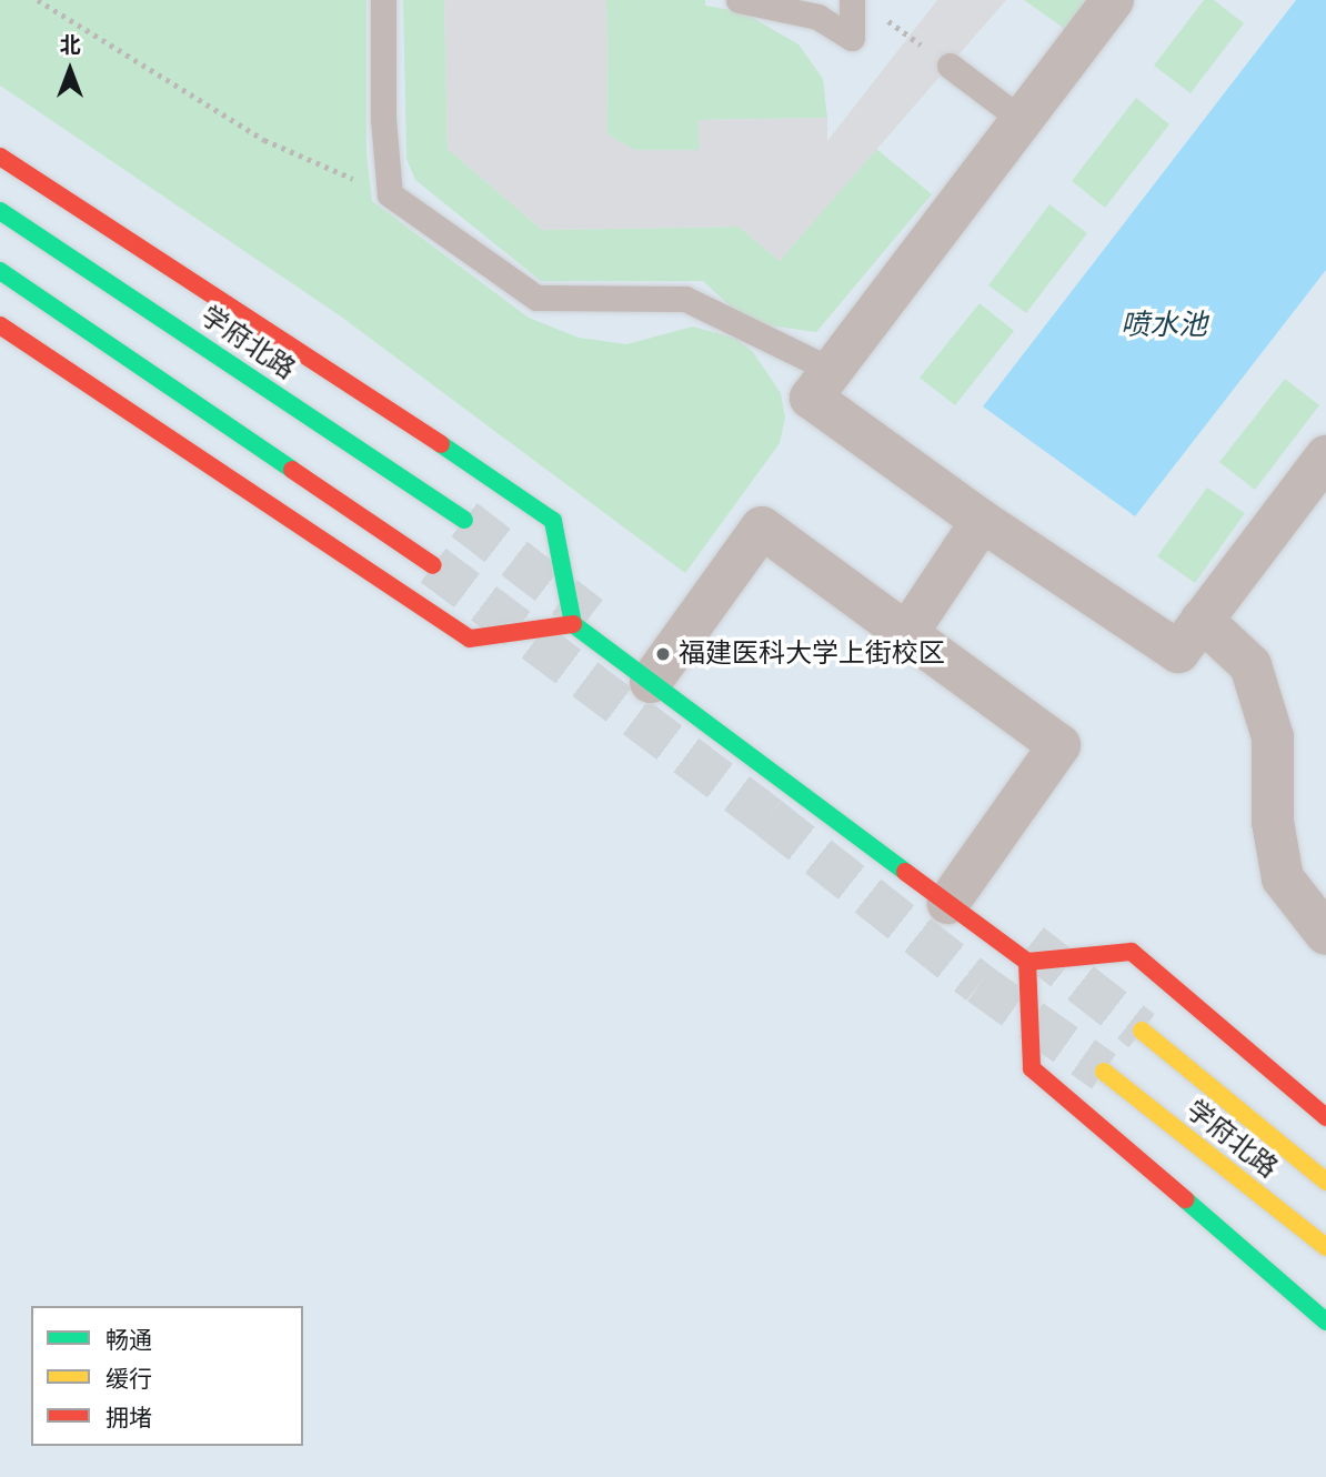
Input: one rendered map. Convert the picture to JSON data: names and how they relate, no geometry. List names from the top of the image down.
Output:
{
  "streets": {
    "main road": ["学府北路"]
  },
  "water": ["喷水池"],
  "places": ["福建医科大学上街校区"],
  "legend": ["畅通", "缓行", "拥堵"],
  "north": "top"
}
